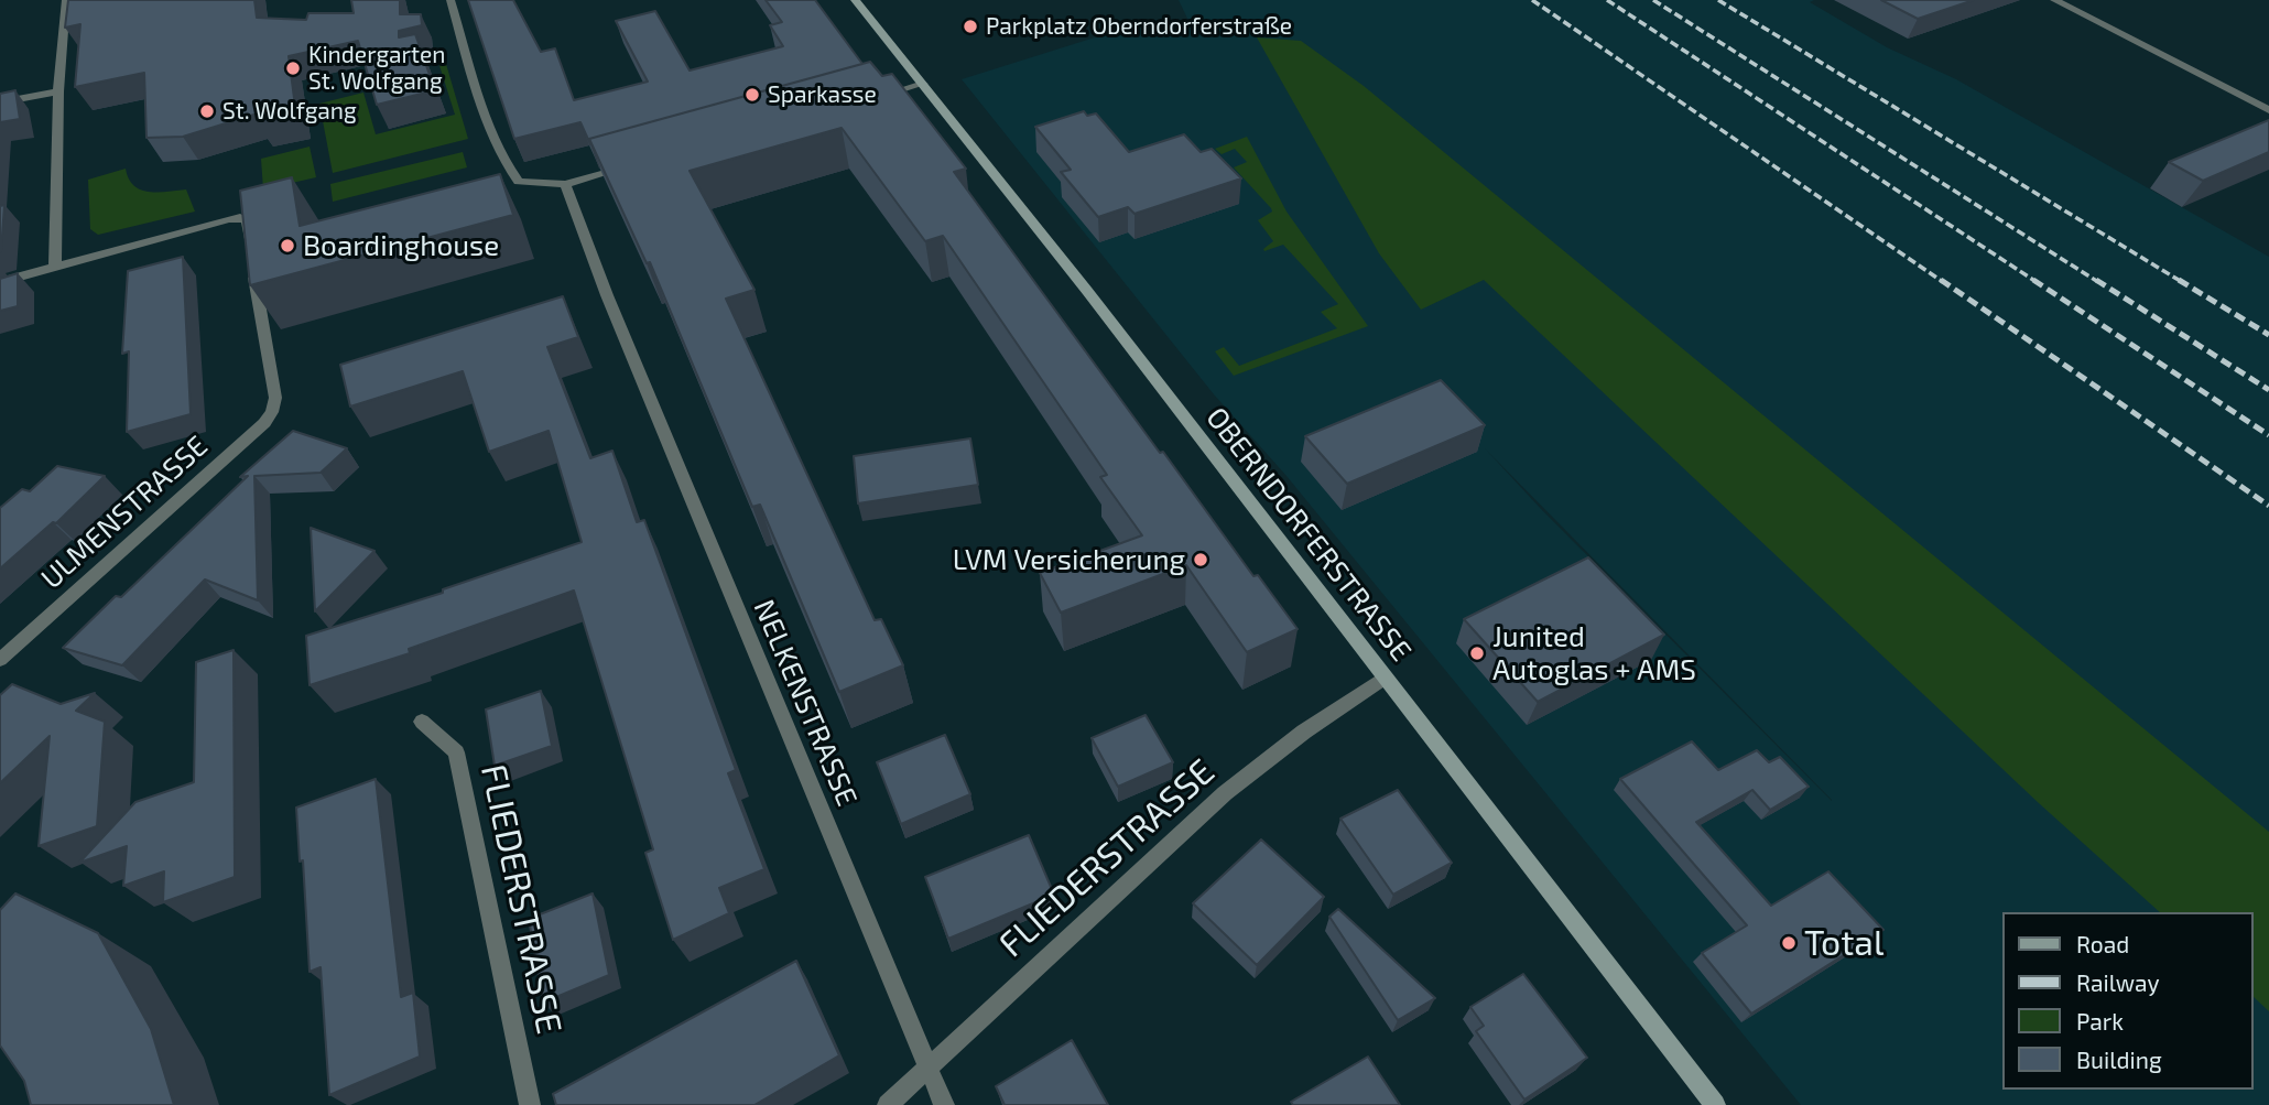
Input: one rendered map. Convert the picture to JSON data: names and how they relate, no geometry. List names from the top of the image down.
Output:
{
  "streets": {
    "main road": ["OBERNDORFERSTRASSE"],
    "street": ["ULMENSTRASSE", "NELKENSTRASSE", "FLIEDERSTRASSE"]
  },
  "crossings": [
    ["OBERNDORFERSTRASSE", "FLIEDERSTRASSE"],
    ["NELKENSTRASSE", "FLIEDERSTRASSE"]
  ],
  "places": [
    "Parkplatz Oberndorferstraße",
    "Kindergarten St. Wolfgang",
    "Sparkasse",
    "St. Wolfgang",
    "Boardinghouse",
    "LVM Versicherung",
    "Junited Autoglas + AMS",
    "Total"
  ],
  "legend": [
    "Road",
    "Railway",
    "Park",
    "Building"
  ]
}
